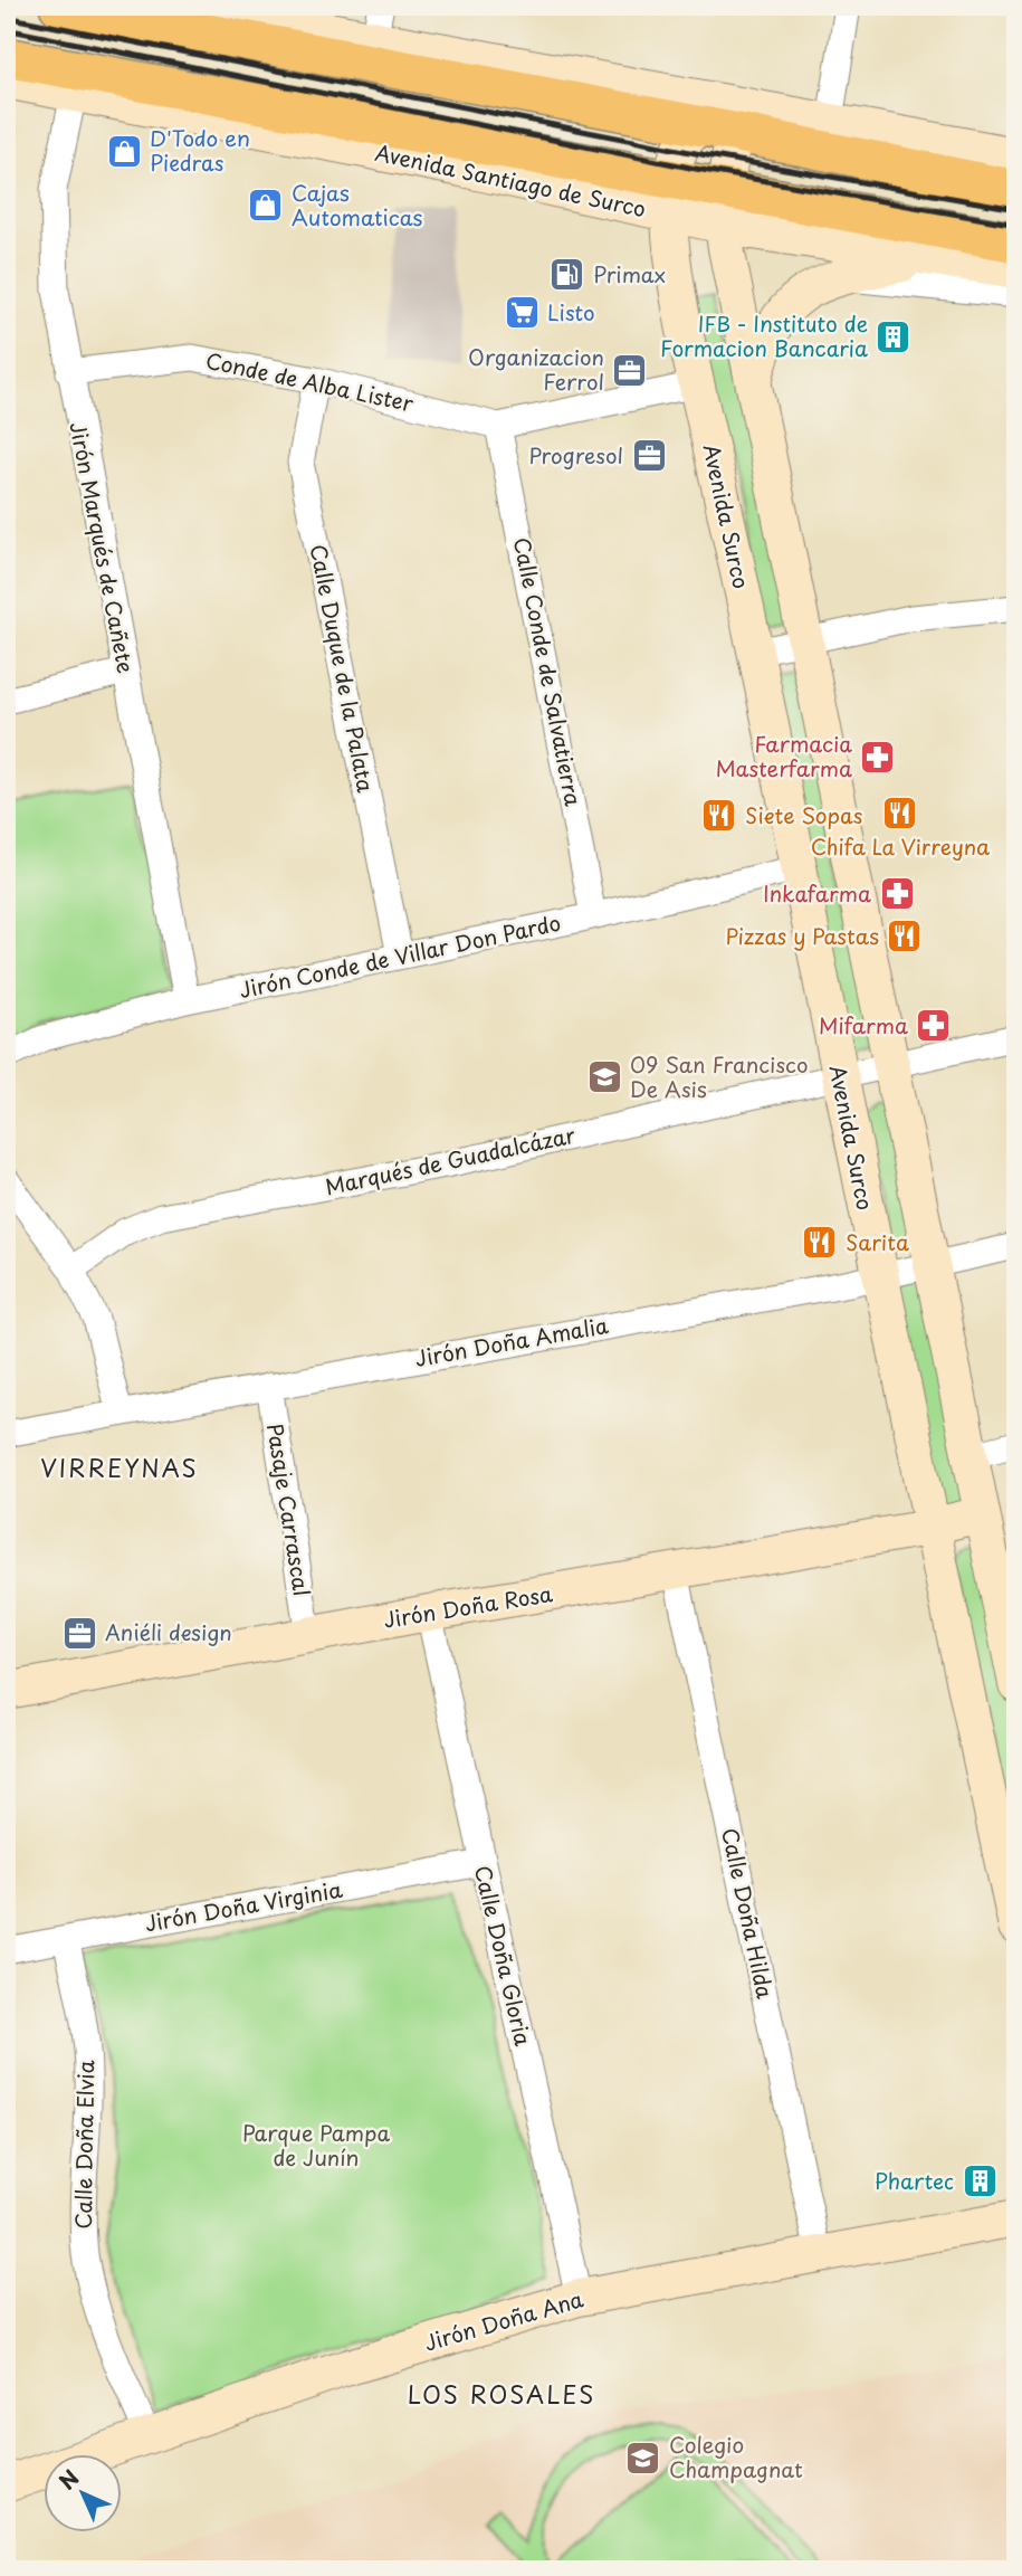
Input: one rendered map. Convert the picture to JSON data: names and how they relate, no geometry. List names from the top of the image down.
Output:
{
  "streets": {
    "main road": [
      "Avenida Santiago de Surco",
      "Avenida Surco",
      "Jirón Doña Rosa",
      "Jirón Doña Ana"
    ],
    "street": [
      "Conde de Alba Lister",
      "Jirón Marqués de Cañete",
      "Calle Duque de la Palata",
      "Calle Conde de Salvatierra",
      "Jirón Conde de Villar Don Pardo",
      "Marqués de Guadalcázar",
      "Jirón Doña Amalia",
      "Pasaje Carrascal",
      "Jirón Doña Virginia",
      "Calle Doña Hilda",
      "Calle Doña Gloria",
      "Calle Doña Elvia"
    ]
  },
  "crossings": [
    ["Avenida Santiago de Surco", "Avenida Surco"],
    ["Avenida Santiago de Surco", "Jirón Marqués de Cañete"],
    ["Conde de Alba Lister", "Jirón Marqués de Cañete"],
    ["Conde de Alba Lister", "Calle Duque de la Palata"],
    ["Conde de Alba Lister", "Calle Conde de Salvatierra"],
    ["Avenida Surco", "Jirón Conde de Villar Don Pardo"],
    ["Avenida Surco", "Marqués de Guadalcázar"],
    ["Avenida Surco", "Jirón Doña Amalia"],
    ["Avenida Surco", "Jirón Doña Rosa"],
    ["Jirón Marqués de Cañete", "Jirón Conde de Villar Don Pardo"],
    ["Calle Duque de la Palata", "Jirón Conde de Villar Don Pardo"],
    ["Calle Conde de Salvatierra", "Jirón Conde de Villar Don Pardo"],
    ["Jirón Doña Amalia", "Pasaje Carrascal"],
    ["Pasaje Carrascal", "Jirón Doña Rosa"],
    ["Jirón Doña Rosa", "Calle Doña Hilda"],
    ["Jirón Doña Rosa", "Calle Doña Gloria"],
    ["Jirón Doña Virginia", "Calle Doña Gloria"],
    ["Jirón Doña Virginia", "Calle Doña Elvia"],
    ["Calle Doña Hilda", "Jirón Doña Ana"],
    ["Calle Doña Gloria", "Jirón Doña Ana"],
    ["Calle Doña Elvia", "Jirón Doña Ana"]
  ],
  "districts": ["VIRREYNAS", "LOS ROSALES"],
  "parks": ["Parque Pampa de Junín"],
  "places": {
    "shop": ["D'Todo en Piedras", "Cajas Automaticas"],
    "fuel station": ["Primax"],
    "supermarket": ["Listo"],
    "building": ["IFB - Instituto de Formacion Bancaria", "Phartec"],
    "office": ["Organizacion Ferrol", "Progresol", "Aniéli design"],
    "pharmacy": ["Farmacia Masterfarma", "Inkafarma", "Mifarma"],
    "restaurant": [
      "Chifa La Virreyna",
      "Siete Sopas",
      "Pizzas y Pastas",
      "Sarita"
    ],
    "school or university": ["09 San Francisco De Asis", "Colegio Champagnat"]
  },
  "north": "top left"
}
